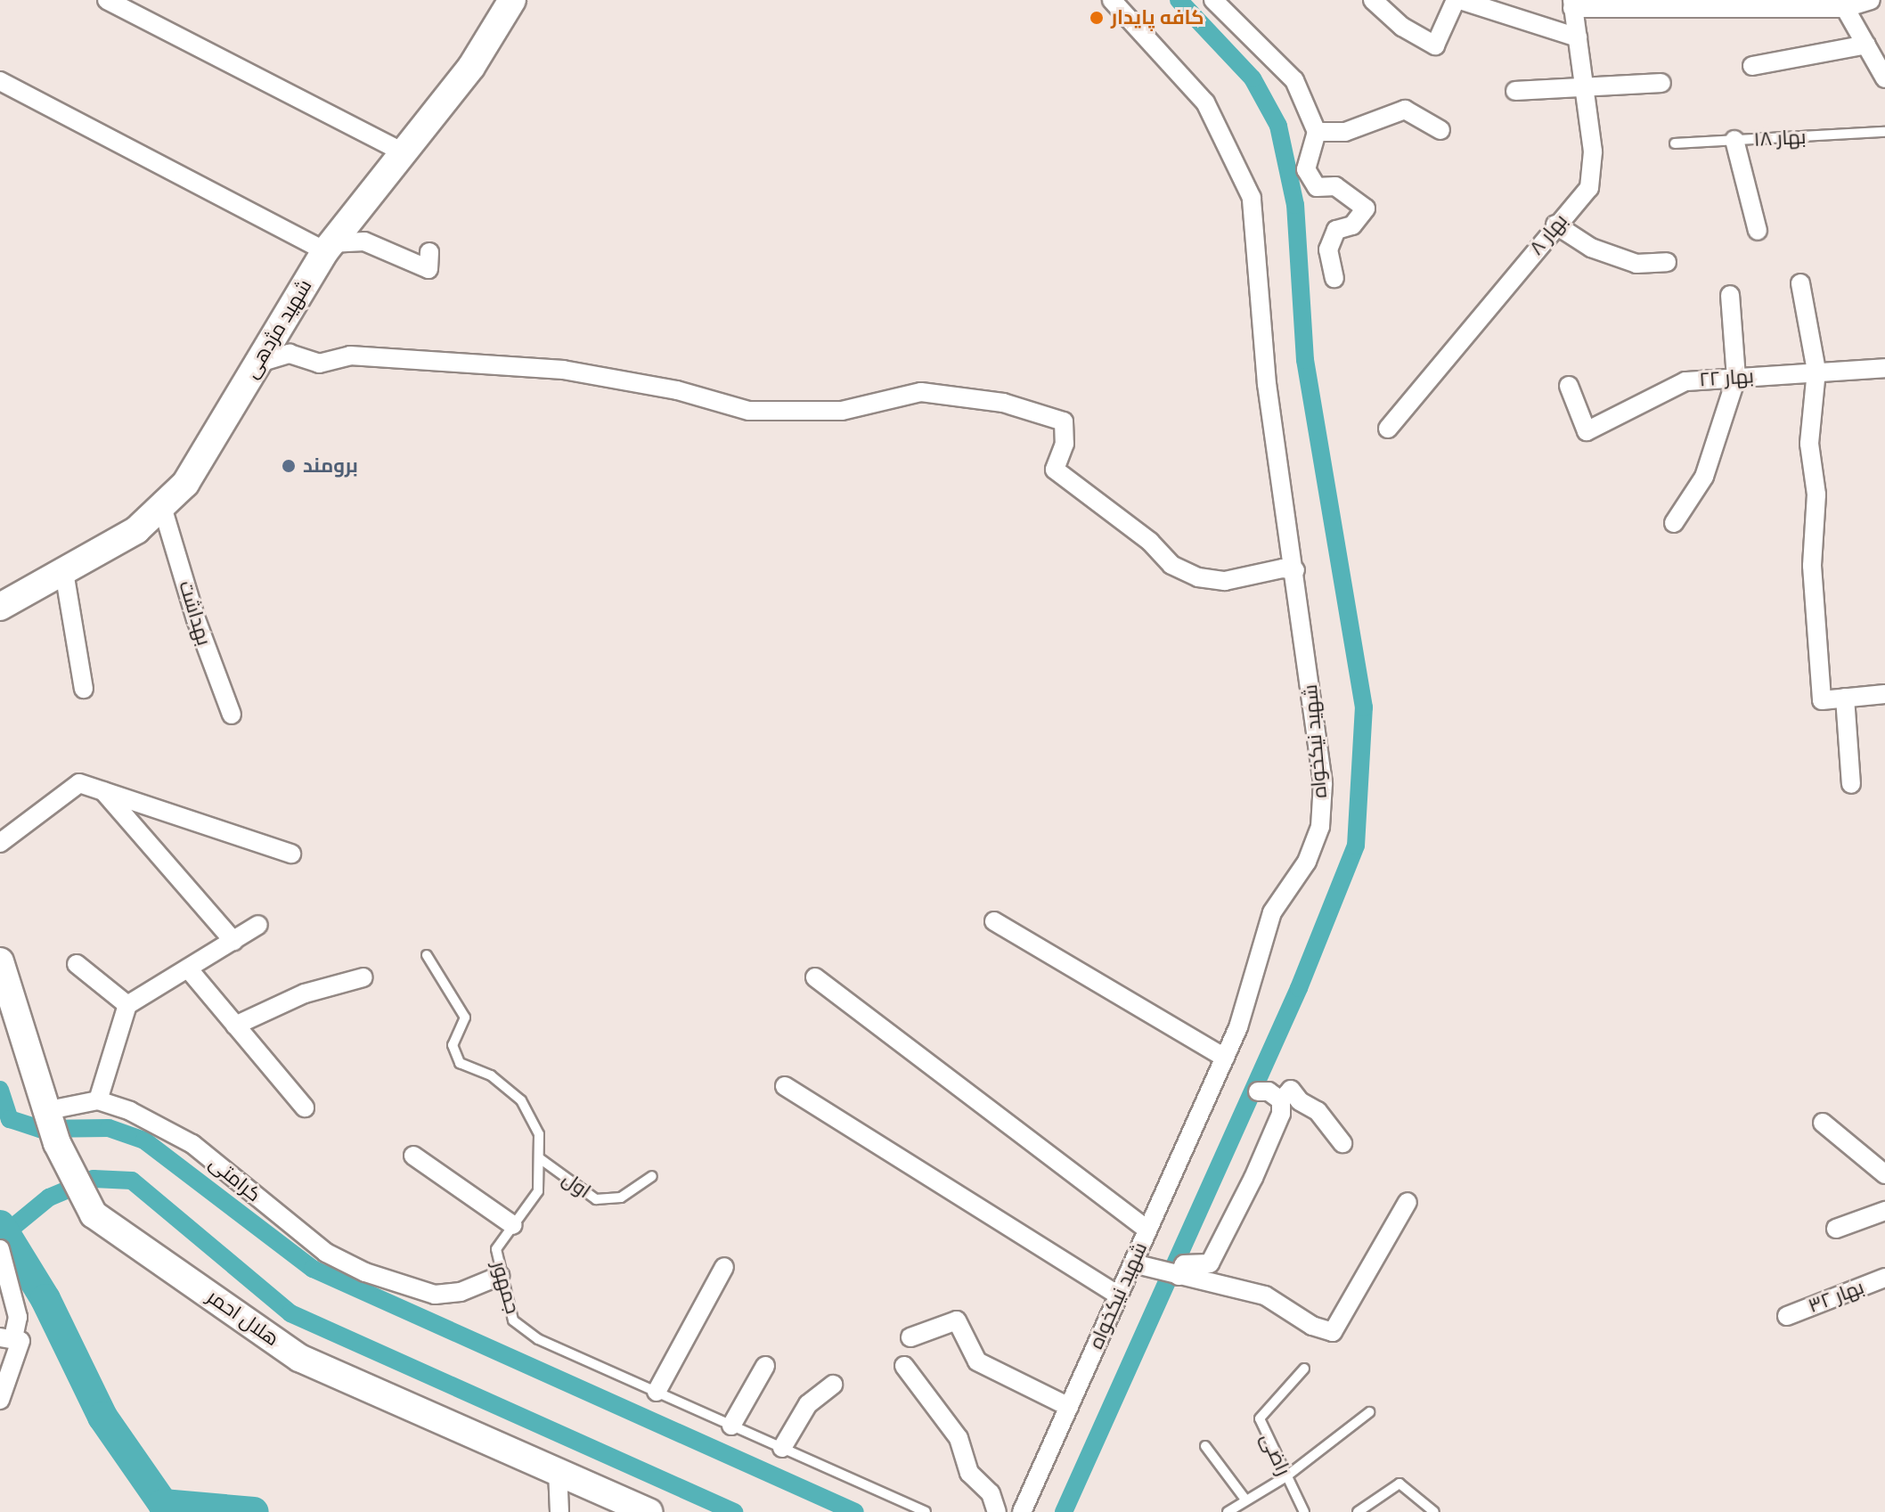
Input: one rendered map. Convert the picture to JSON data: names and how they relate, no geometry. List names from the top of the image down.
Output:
{
  "streets": {
    "main road": ["شهید مژدهی", "هلال احمر"],
    "street": [
      "بهار ۸",
      "بهار ۲۲",
      "بهداشت",
      "شهید نیکخواه",
      "کرامتی",
      "بهار ۳۲"
    ],
    "lane": [
      "بهار ۱۸",
      "اول",
      "جمهور",
      "راضی"
    ]
  },
  "crossings": [
    ["شهید مژدهی", "بهداشت"],
    ["کرامتی", "جمهور"],
    ["اول", "جمهور"]
  ],
  "places": ["کافه پایدار", "برومند"]
}
